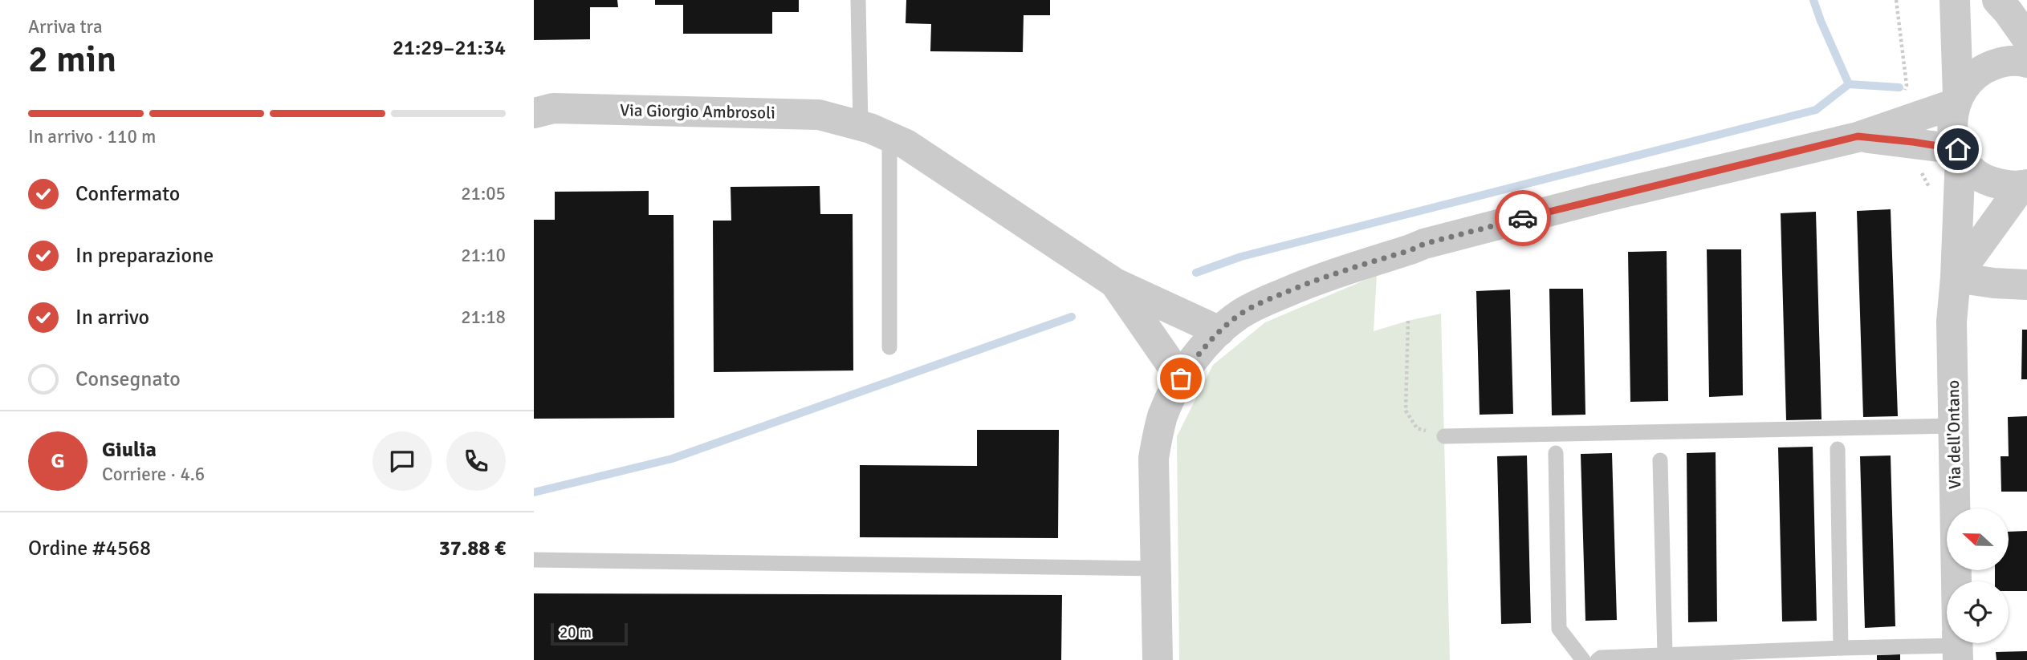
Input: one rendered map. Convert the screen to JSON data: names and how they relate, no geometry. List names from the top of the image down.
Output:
{
  "streets": {
    "street": ["Via Giorgio Ambrosoli", "Via dell'Ontano"]
  },
  "scale_bar": "20 m",
  "north": "left",
  "page": {
    "heading": ["2 min", "Arriva tra", "21:29–21:34"],
    "panel": [
      "Giulia",
      "Corriere · 4.6",
      "Ordine #4568",
      "37.88 €"
    ],
    "bar": "In arrivo · 110 m",
    "list": [
      ["Confermato", "21:05"],
      ["In preparazione", "21:10"],
      ["In arrivo", "21:18"],
      "Consegnato"
    ],
    "round": "G",
    "scale": "20 m"
  }
}
